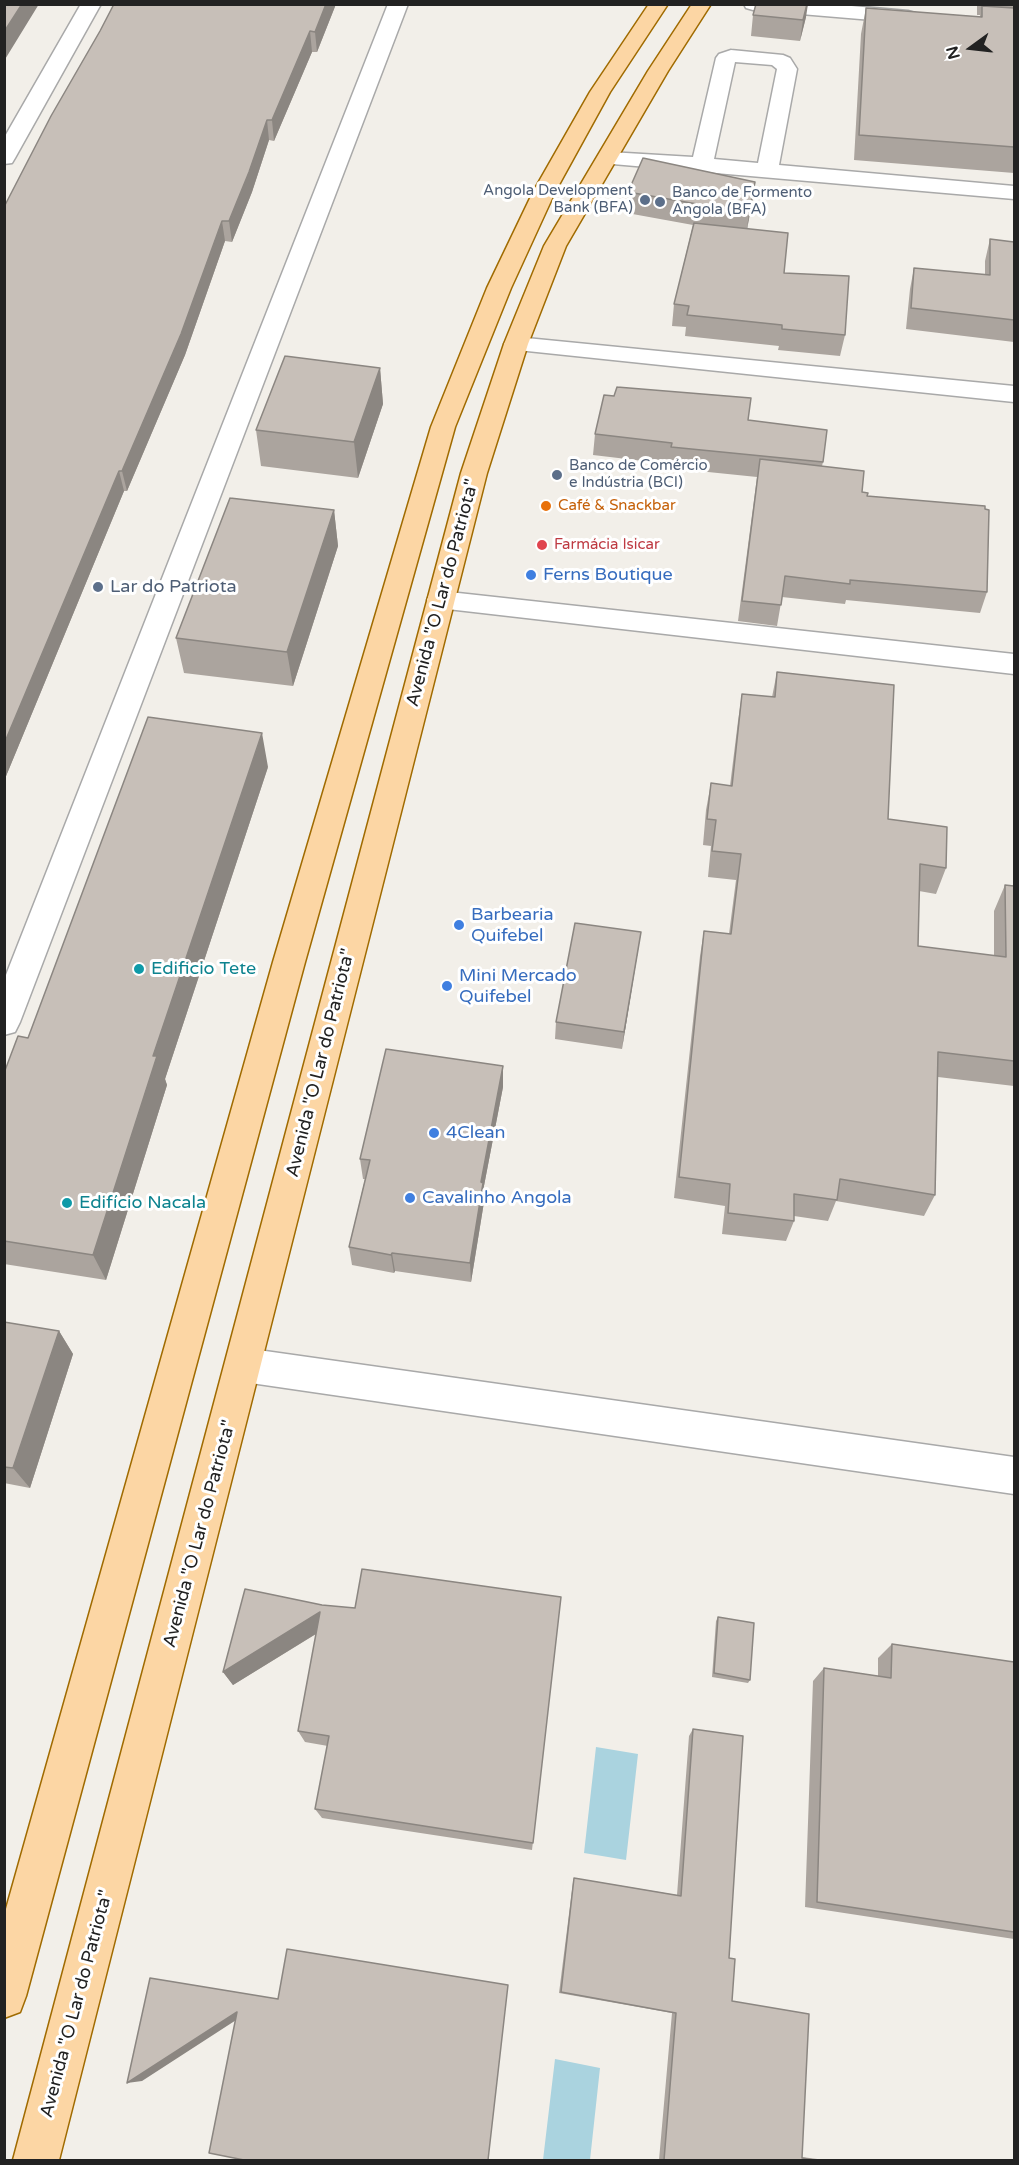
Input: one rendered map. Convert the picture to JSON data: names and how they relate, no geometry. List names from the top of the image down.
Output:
{
  "streets": {
    "main road": ["Avenida \"O Lar do Patriota\""]
  },
  "places": [
    "Angola Development Bank (BFA)",
    "Banco de Formento Angola (BFA)",
    "Banco de Comércio e Indústria (BCI)",
    "Café & Snackbar",
    "Farmácia Isicar",
    "Ferns Boutique",
    "Lar do Patriota",
    "Barbearia Quifebel",
    "Edificio Tete",
    "Mini Mercado Quifebel",
    "4Clean",
    "Cavalinho Angola",
    "Edifício Nacala"
  ],
  "north": "left"
}
